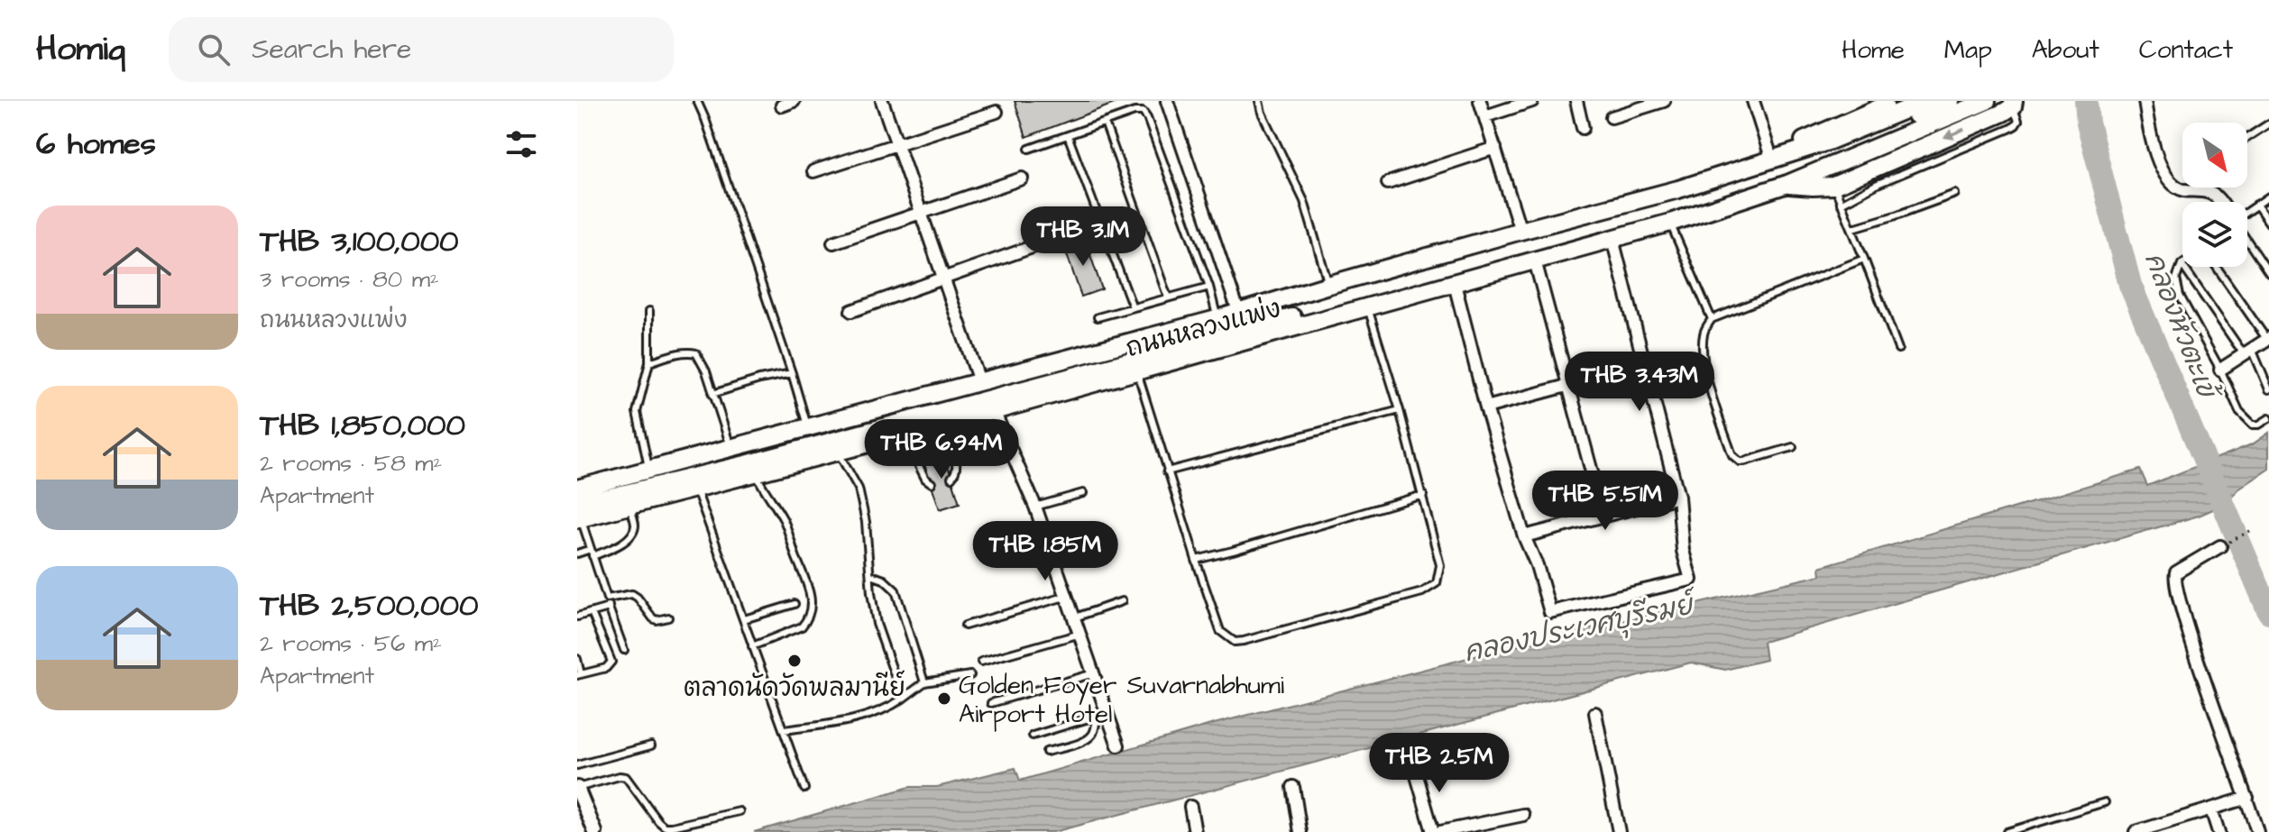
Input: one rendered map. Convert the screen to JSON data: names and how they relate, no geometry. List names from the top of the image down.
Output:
{
  "streets": {
    "main road": ["ถนนหลวงแพ่ง"]
  },
  "water": ["คลองหัวตะเข้", "คลองประเวศบุรีรมย์"],
  "places": ["ตลาดนัดวัดพลมานีย์", "Golden Foyer Suvarnabhumi Airport Hotel"],
  "north": "bottom right",
  "page": {
    "header": "Homiq",
    "search": "Search here",
    "nav": [
      "Home",
      "Map",
      "About",
      "Contact"
    ],
    "heading": "6 homes",
    "list": [
      {
        "name": "THB 3,100,000",
        "note": "3 rooms · 80 m² · ถนนหลวงแพ่ง"
      },
      {
        "name": "THB 1,850,000",
        "note": "2 rooms · 58 m² · Apartment"
      },
      {
        "name": "THB 2,500,000",
        "note": "2 rooms · 56 m² · Apartment"
      }
    ],
    "price": [
      "THB 3.1M",
      "THB 3.43M",
      "THB 6.94M",
      "THB 5.51M",
      "THB 1.85M",
      "THB 2.5M"
    ]
  }
}
